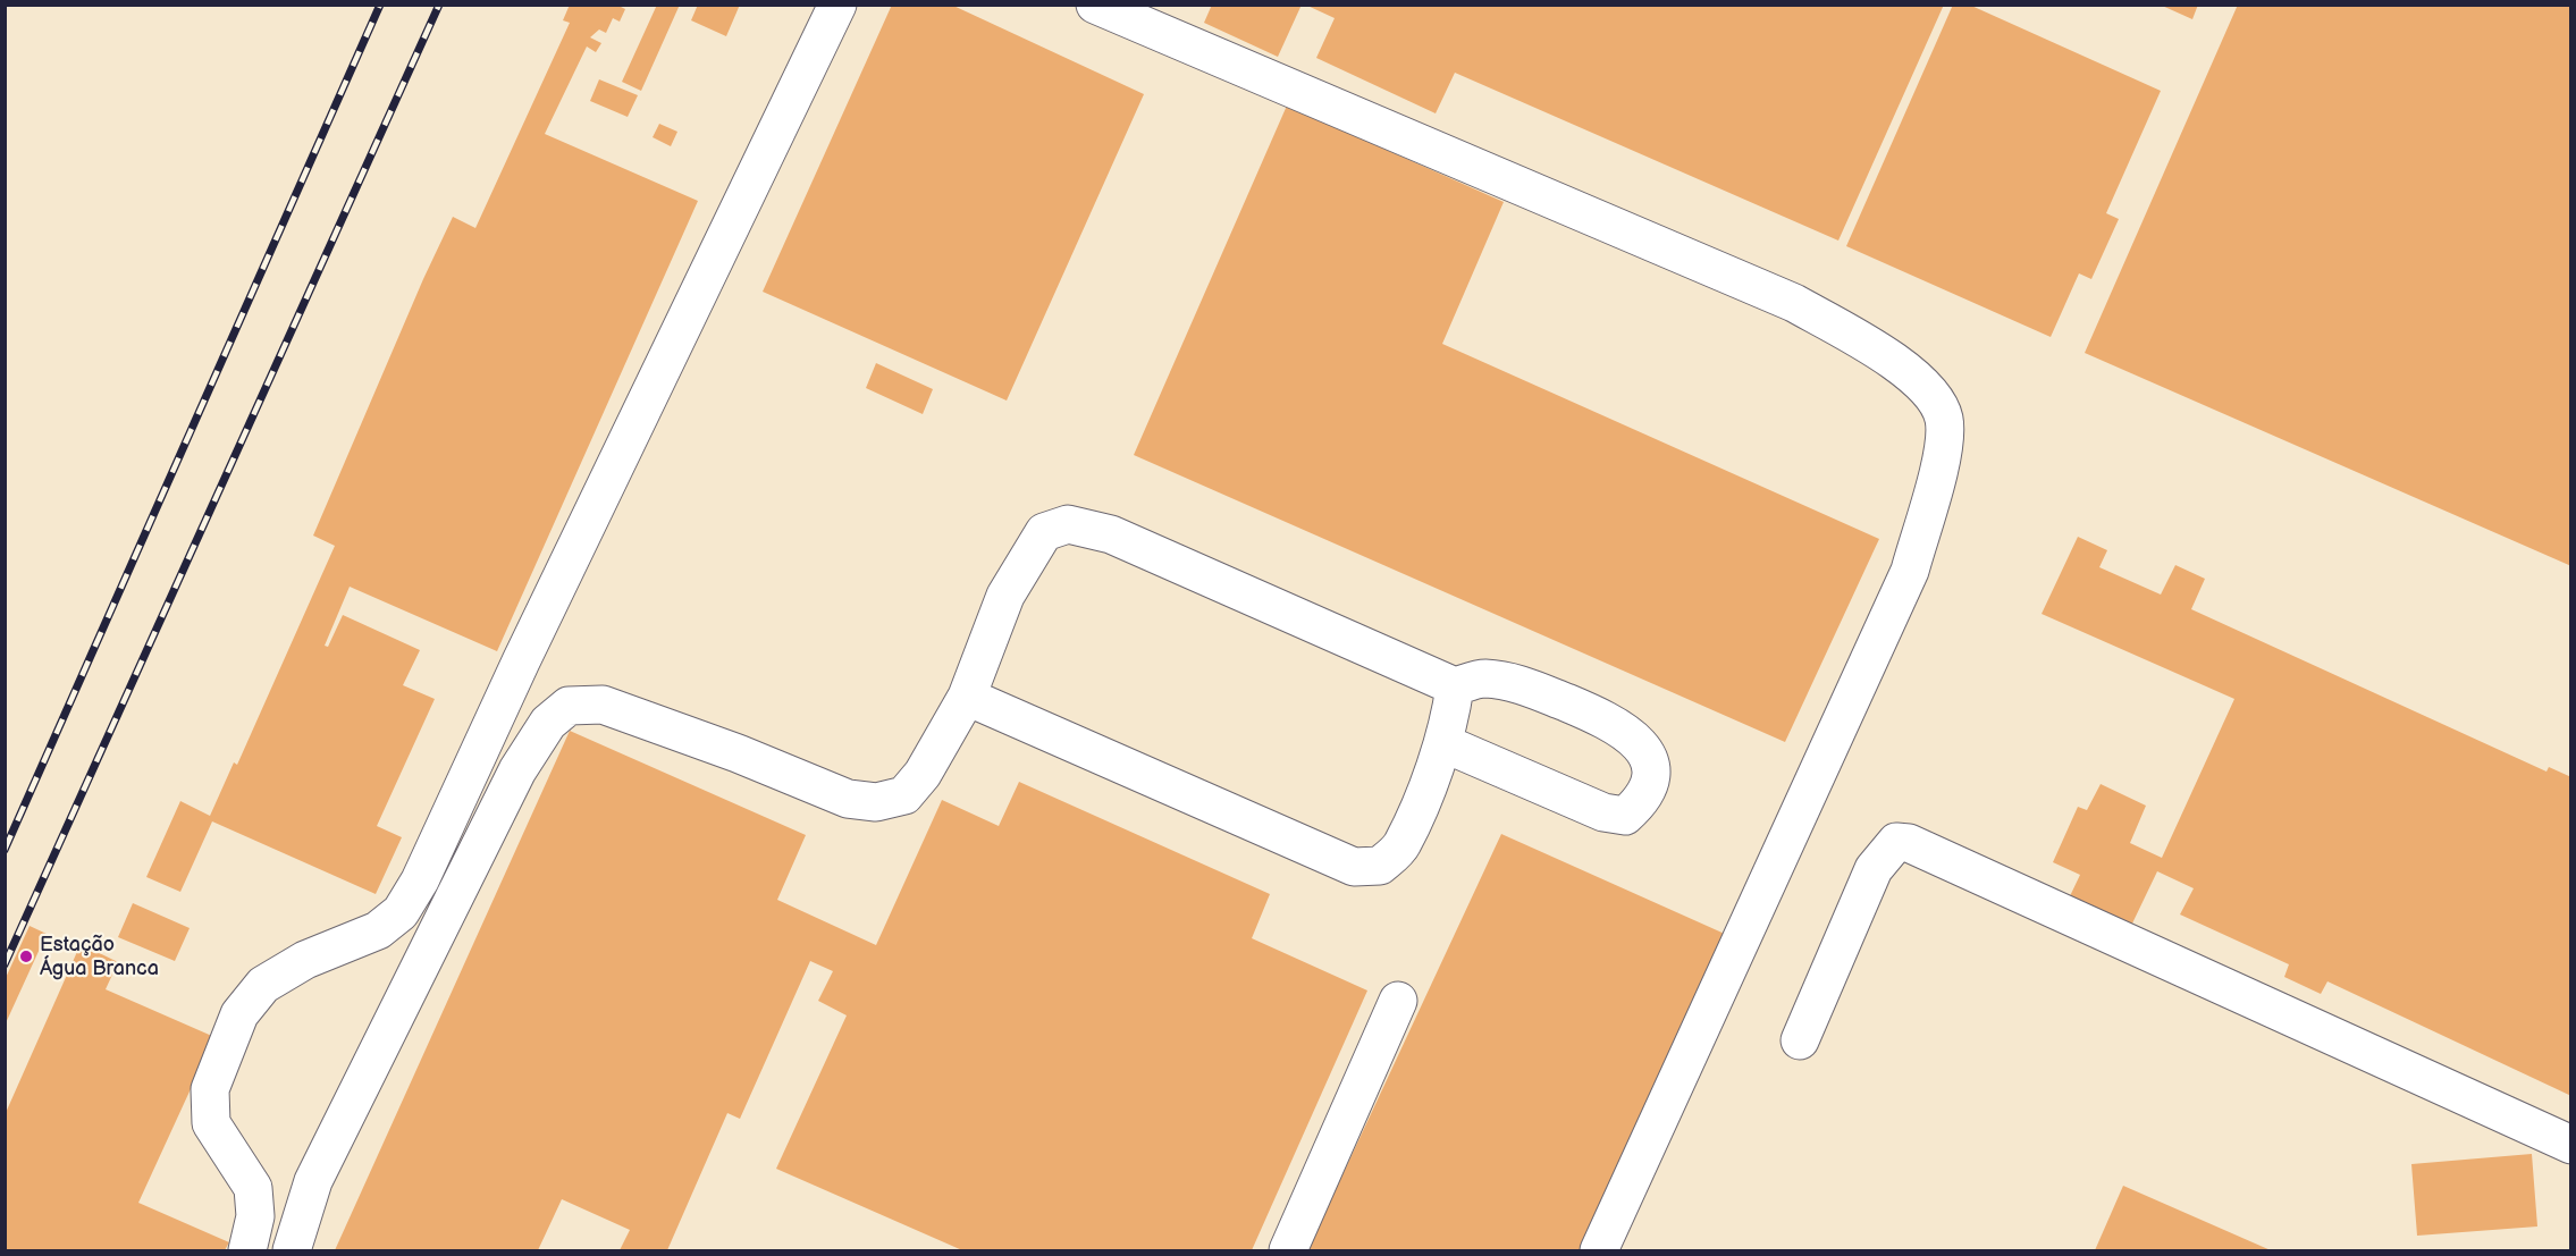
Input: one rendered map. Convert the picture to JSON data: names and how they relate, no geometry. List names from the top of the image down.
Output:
{
  "places": ["Estação Água Branca"]
}
